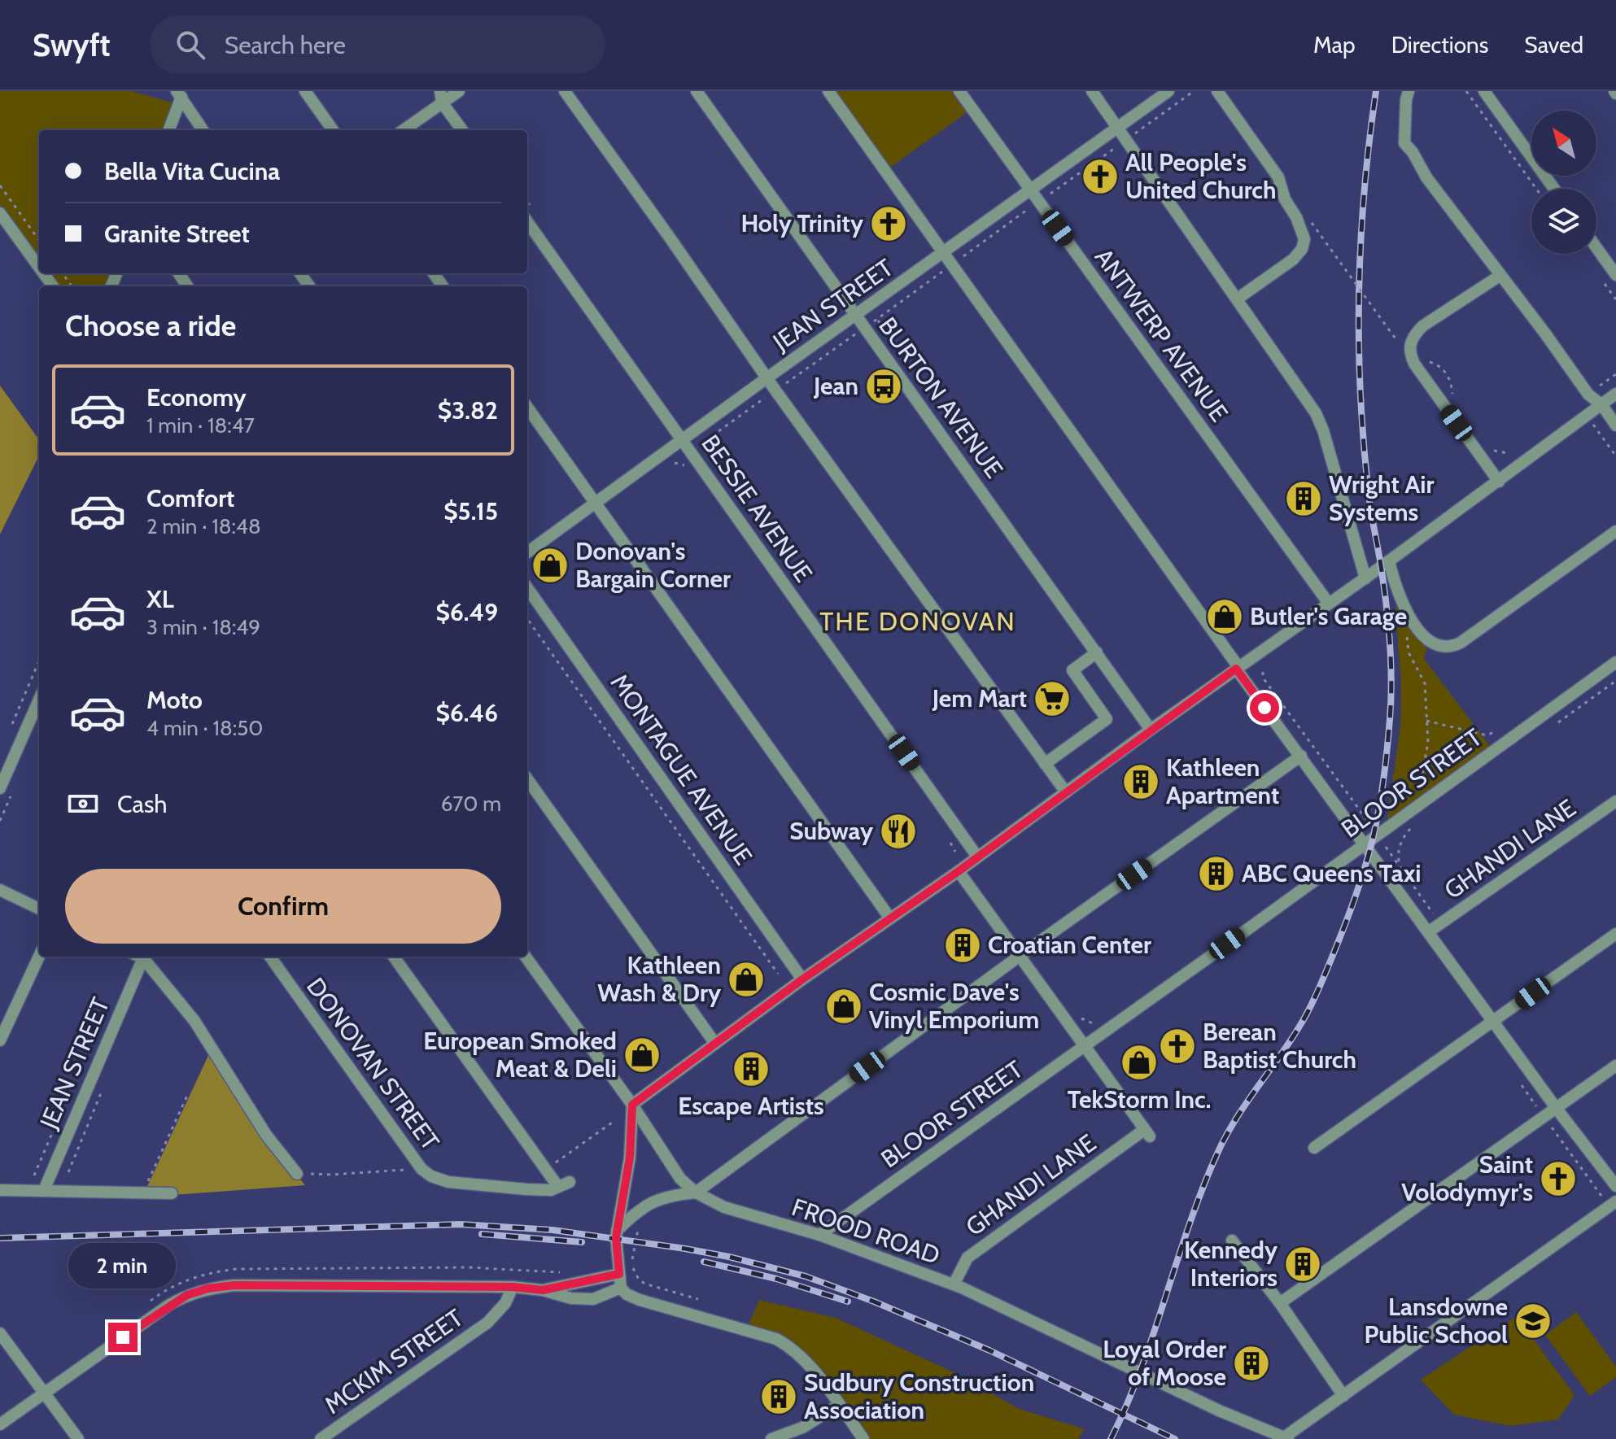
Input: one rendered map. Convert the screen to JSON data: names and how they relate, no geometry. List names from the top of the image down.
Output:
{
  "streets": {
    "street": [
      "JEAN STREET",
      "ANTWERP AVENUE",
      "BURTON AVENUE",
      "BESSIE AVENUE",
      "MONTAGUE AVENUE",
      "BLOOR STREET",
      "GHANDI LANE",
      "DONOVAN STREET",
      "FROOD ROAD",
      "MCKIM STREET"
    ]
  },
  "crossings": [
    ["JEAN STREET", "ANTWERP AVENUE"],
    ["JEAN STREET", "BURTON AVENUE"],
    ["JEAN STREET", "BESSIE AVENUE"],
    ["BLOOR STREET", "GHANDI LANE"],
    ["BLOOR STREET", "FROOD ROAD"],
    ["GHANDI LANE", "FROOD ROAD"]
  ],
  "districts": ["THE DONOVAN"],
  "places": {
    "church": [
      "All People's United Church",
      "Holy Trinity",
      "Berean Baptist Church",
      "Saint Volodymyr's"
    ],
    "bus stop": ["Jean"],
    "building": [
      "Wright Air Systems",
      "Kathleen Apartment",
      "ABC Queens Taxi",
      "Croatian Center",
      "Escape Artists",
      "Kennedy Interiors",
      "Loyal Order of Moose",
      "Sudbury Construction Association"
    ],
    "shop": [
      "Donovan's Bargain Corner",
      "Butler's Garage",
      "Kathleen Wash & Dry",
      "Cosmic Dave's Vinyl Emporium",
      "European Smoked Meat & Deli",
      "TekStorm Inc."
    ],
    "supermarket": ["Jem Mart"],
    "restaurant": ["Subway"],
    "school or university": ["Lansdowne Public School"]
  },
  "north": "top left",
  "page": {
    "header": "Swyft",
    "search": "Search here",
    "nav": ["Map", "Directions", "Saved"],
    "banner": ["Bella Vita Cucina", "Granite Street"],
    "heading": "Choose a ride",
    "list": [
      {
        "name": "Economy",
        "note": "1 min · 18:47",
        "value": "$3.82"
      },
      {
        "name": "Comfort",
        "note": "2 min · 18:48",
        "value": "$5.15"
      },
      {
        "name": "XL",
        "note": "3 min · 18:49",
        "value": "$6.49"
      },
      {
        "name": "Moto",
        "note": "4 min · 18:50",
        "value": "$6.46"
      }
    ],
    "pay": ["Cash", "670 m"],
    "buttons": "Confirm",
    "bubble": "2 min"
  }
}
